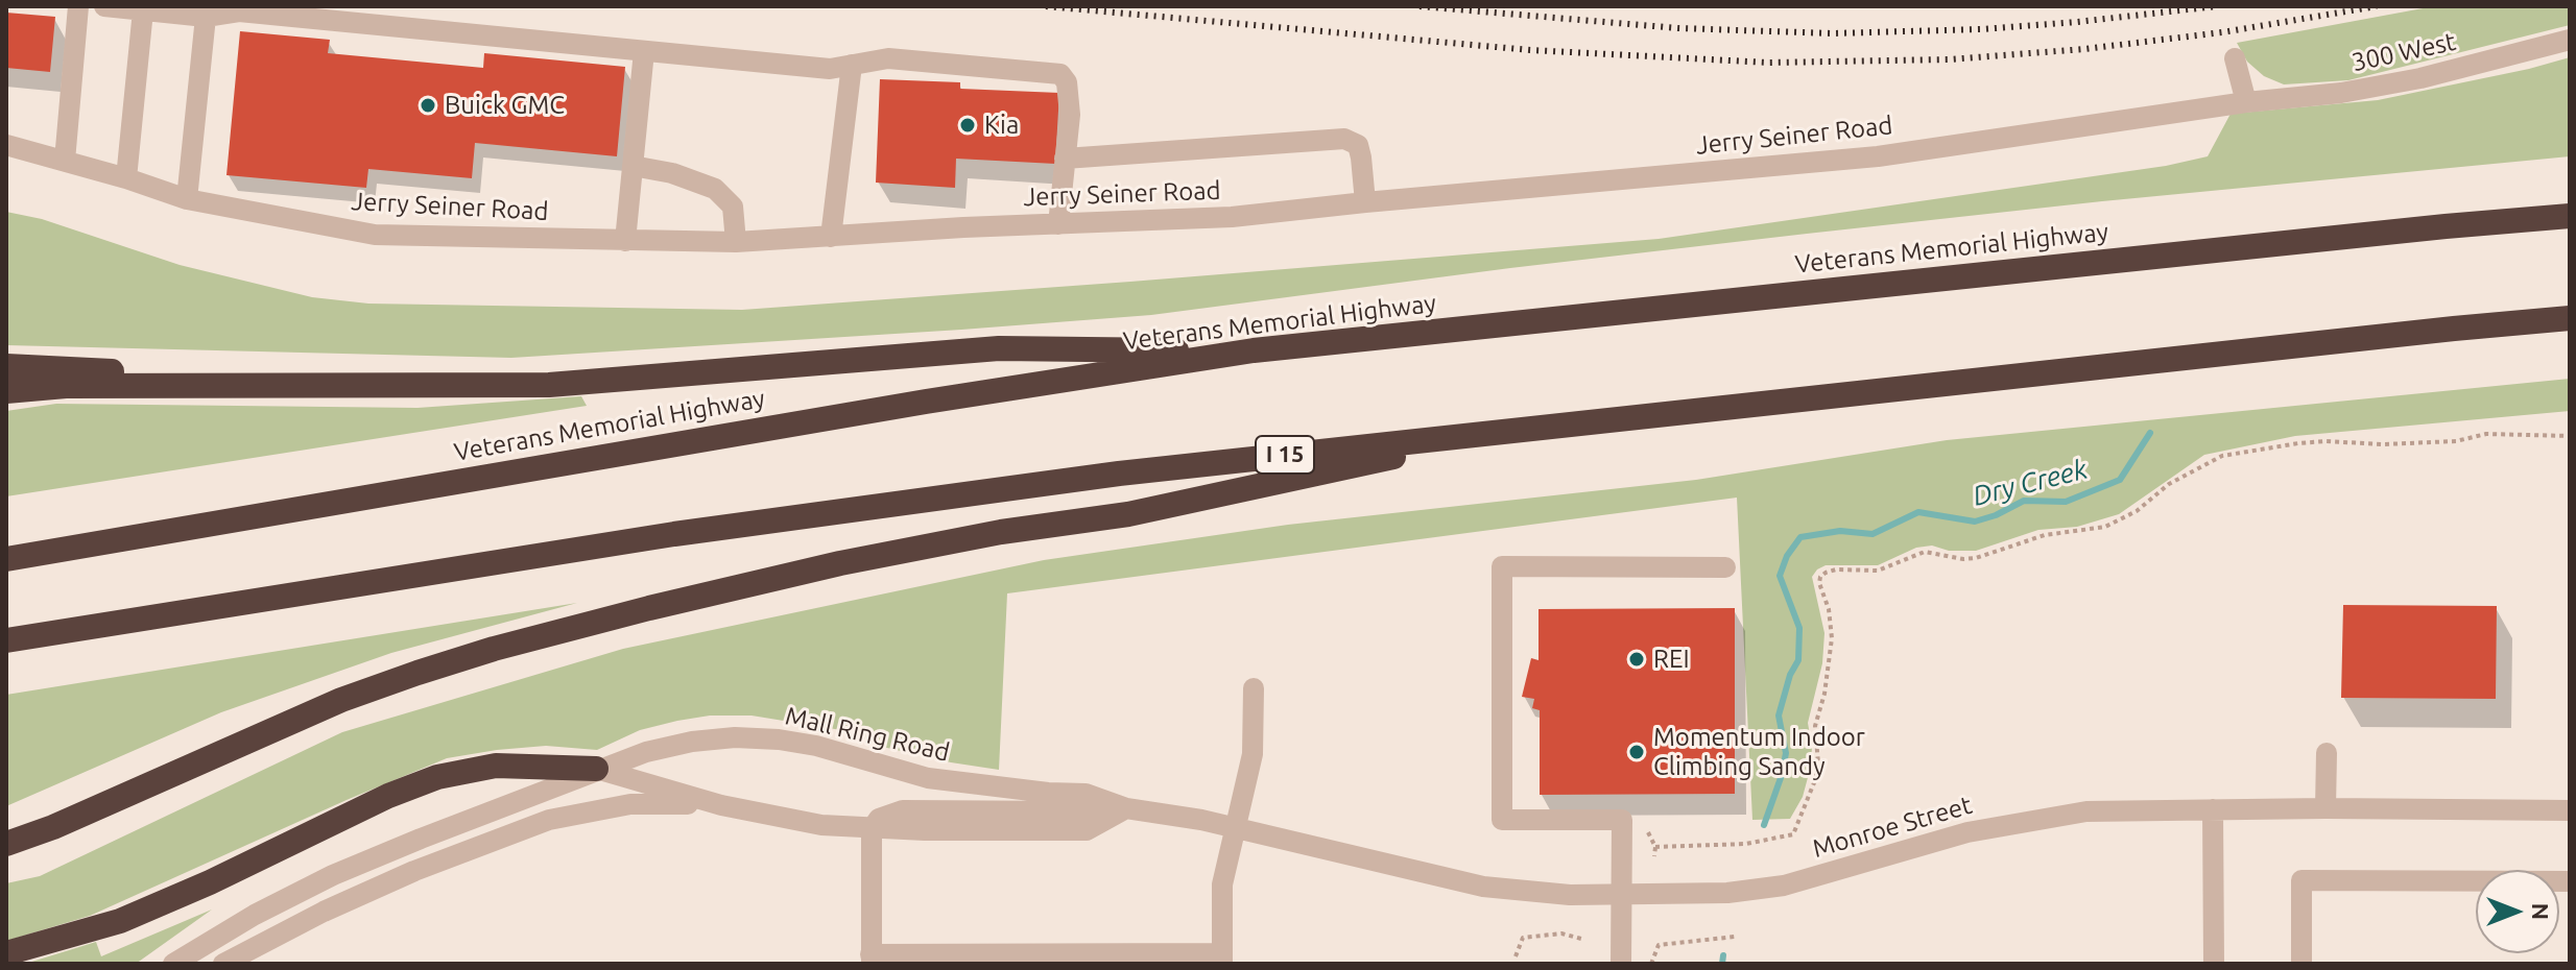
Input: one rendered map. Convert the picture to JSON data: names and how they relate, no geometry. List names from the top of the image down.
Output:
{
  "streets": {
    "highway": ["Veterans Memorial Highway", "I 15"],
    "street": [
      "300 West",
      "Jerry Seiner Road",
      "Mall Ring Road",
      "Monroe Street"
    ]
  },
  "crossings": [
    ["300 West", "Jerry Seiner Road"],
    ["Mall Ring Road", "Monroe Street"]
  ],
  "water": ["Dry Creek"],
  "places": [
    "Buick GMC",
    "Kia",
    "REI",
    "Momentum Indoor Climbing Sandy"
  ],
  "north": "right"
}
